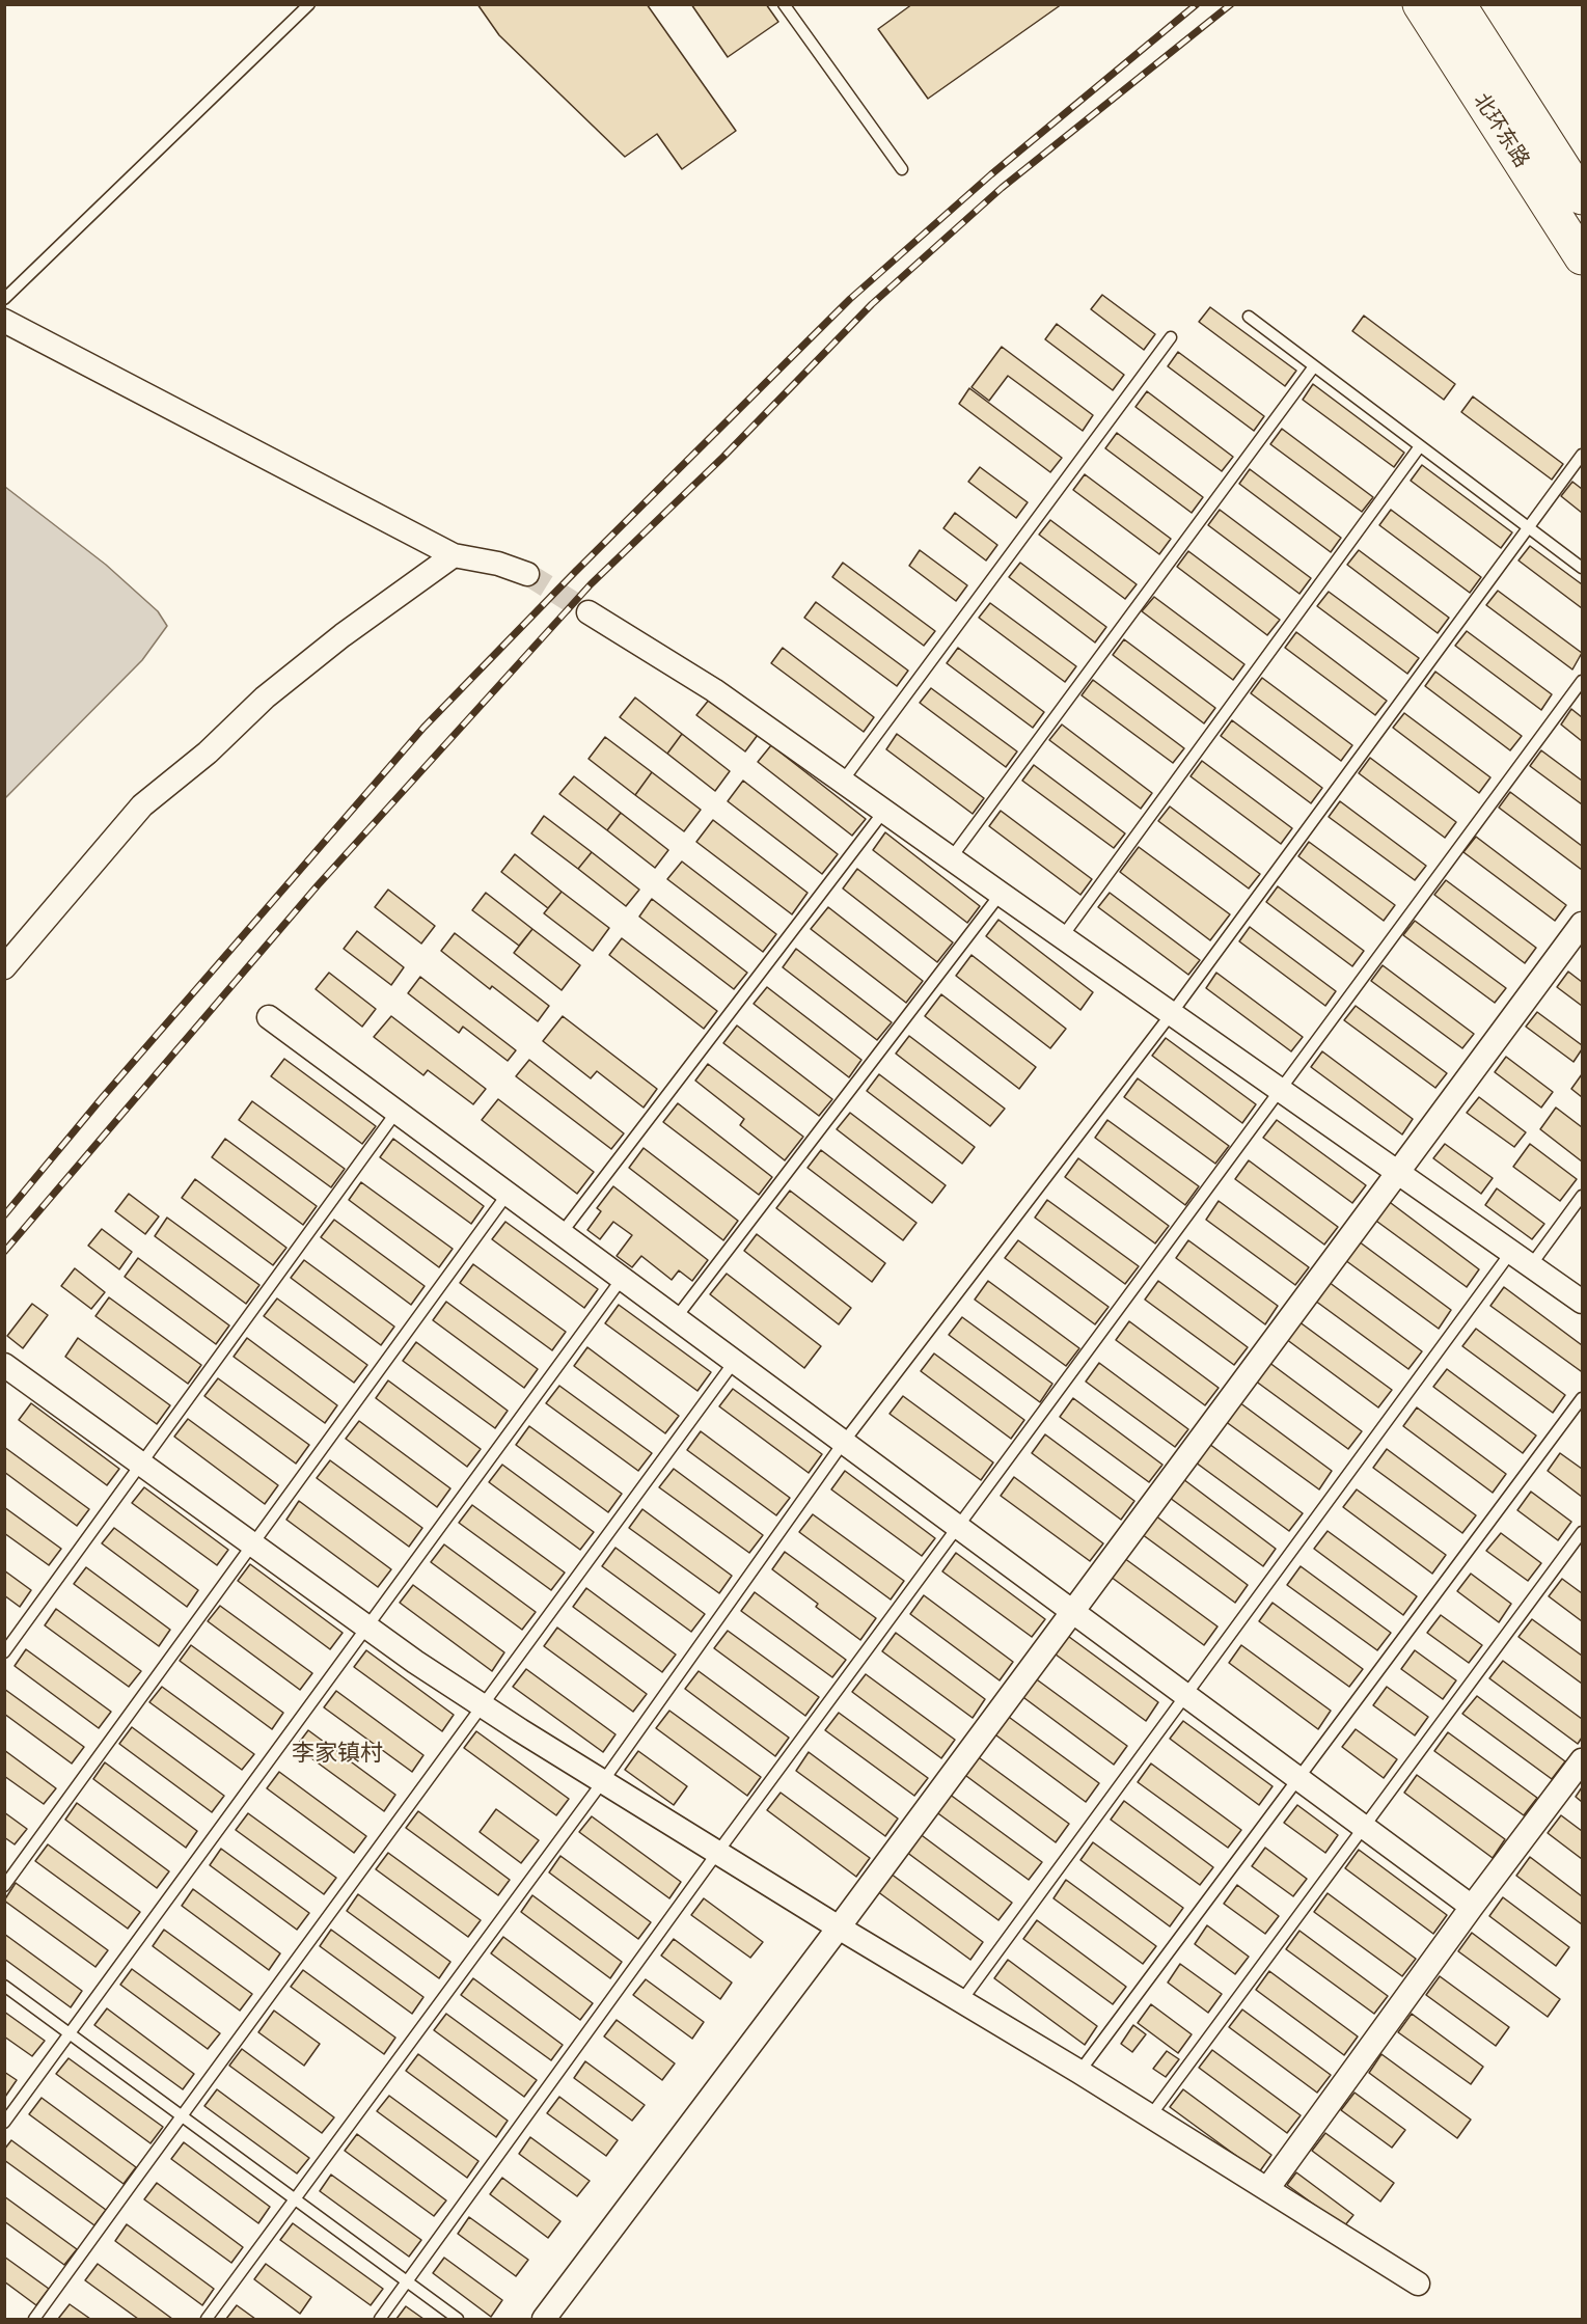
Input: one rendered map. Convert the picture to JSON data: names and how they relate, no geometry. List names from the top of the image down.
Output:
{
  "streets": {
    "main road": ["北环东路"]
  },
  "districts": ["李家镇村"]
}
